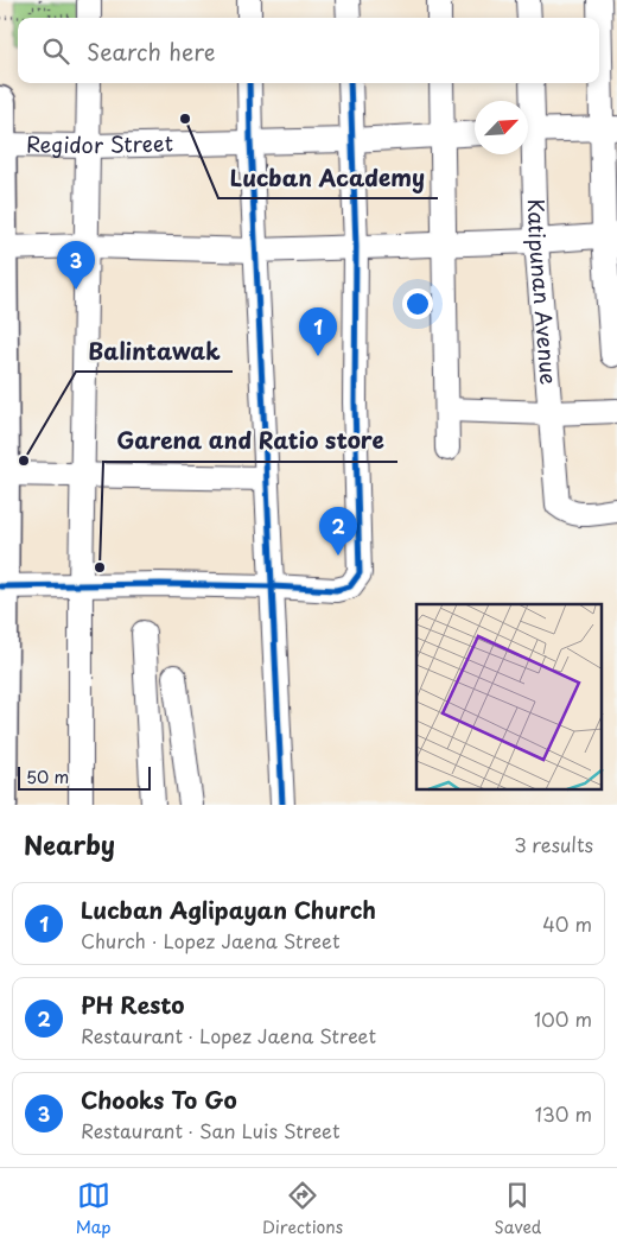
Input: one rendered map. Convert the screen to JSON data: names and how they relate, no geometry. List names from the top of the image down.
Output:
{
  "streets": {
    "street": ["Regidor Street", "Katipunan Avenue"]
  },
  "places": ["Lucban Academy", "Balintawak", "Garena and Ratio store"],
  "scale_bar": "50 m",
  "north": "top right",
  "page": {
    "search": "Search here",
    "pins": ["3", "1", "2"],
    "scale": "50 m",
    "heading": ["Nearby", "3 results"],
    "list": [
      {
        "mark": "1",
        "name": "Lucban Aglipayan Church",
        "note": "Church · Lopez Jaena Street",
        "value": "40 m"
      },
      {
        "mark": "2",
        "name": "PH Resto",
        "note": "Restaurant · Lopez Jaena Street",
        "value": "100 m"
      },
      {
        "mark": "3",
        "name": "Chooks To Go",
        "note": "Restaurant · San Luis Street",
        "value": "130 m"
      }
    ],
    "nav": ["Map", "Directions", "Saved"]
  }
}
